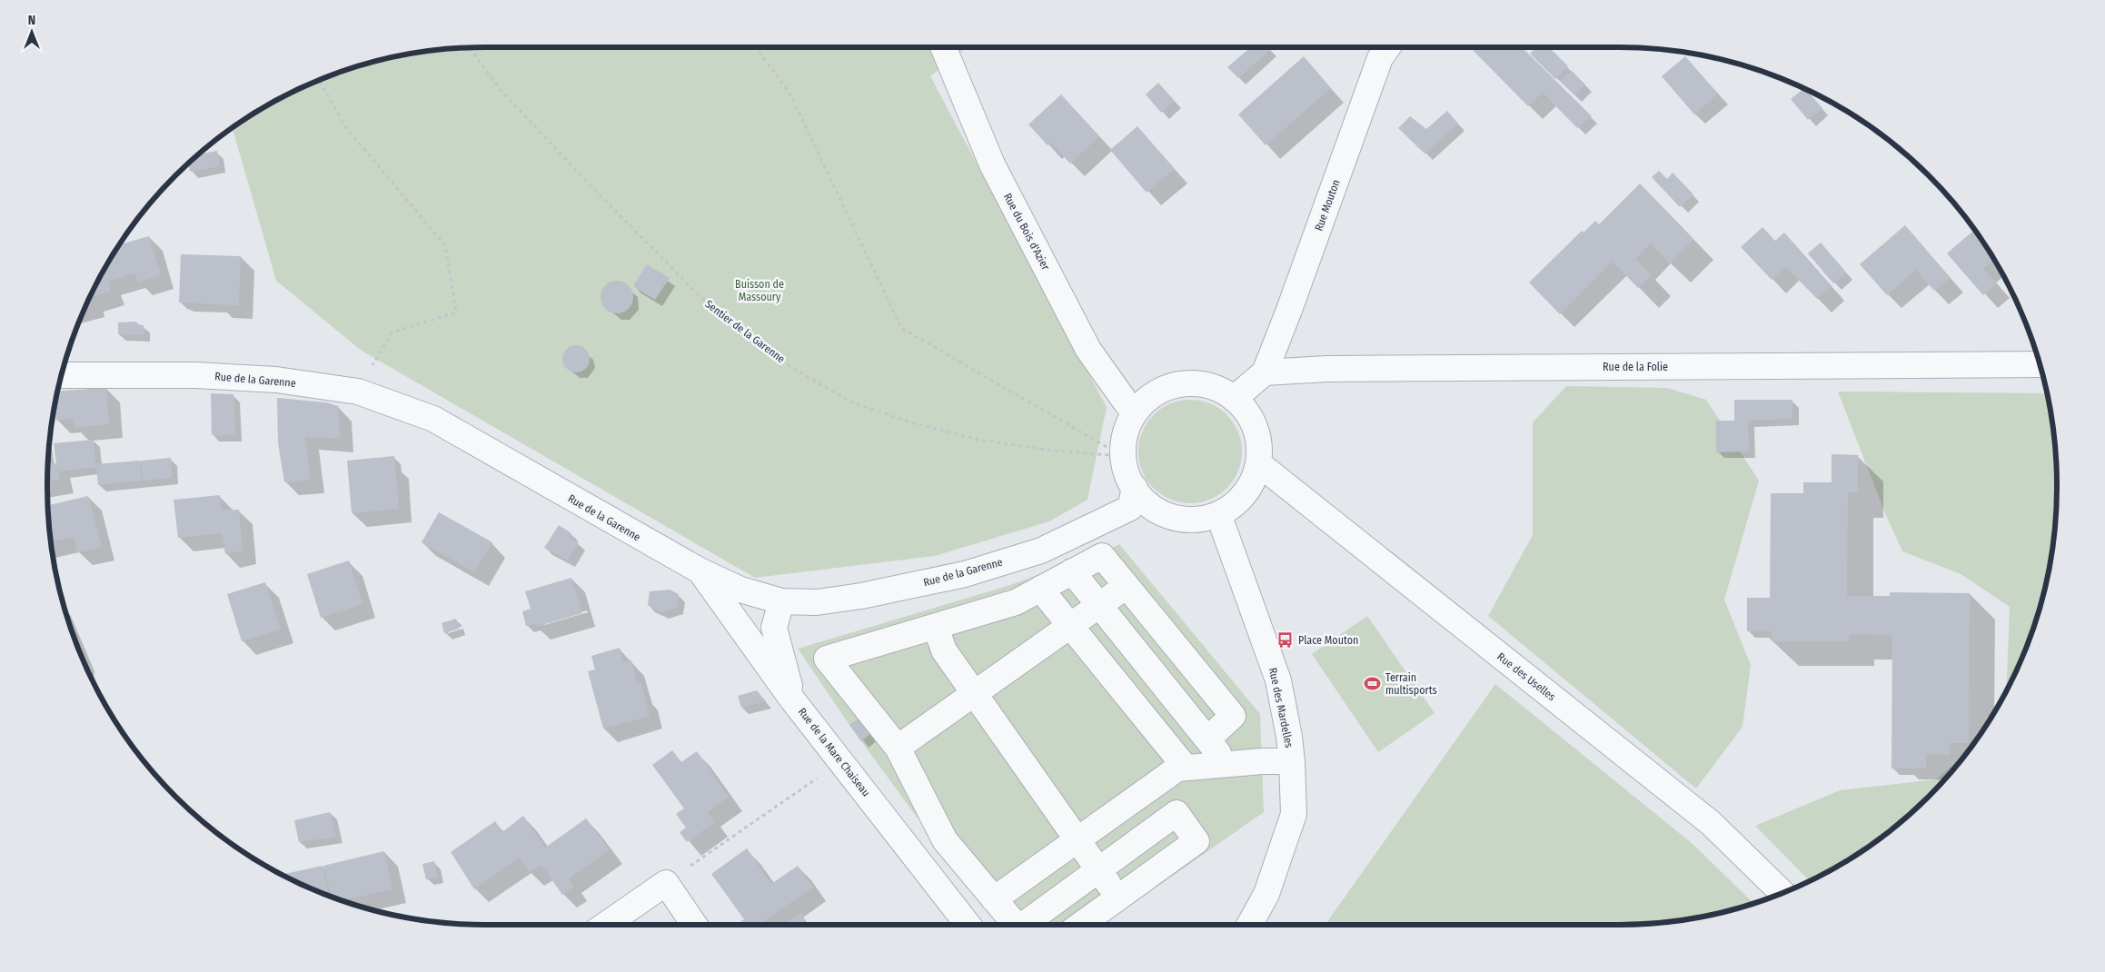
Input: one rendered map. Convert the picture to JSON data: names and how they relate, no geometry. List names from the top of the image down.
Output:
{
  "streets": {
    "street": [
      "Rue Mouton",
      "Rue du Bois d'Azier",
      "Rue de la Folie",
      "Rue de la Garenne",
      "Rue des Uselles",
      "Rue des Mardelles",
      "Rue de la Mare Chaiseau"
    ],
    "path": ["Sentier de la Garenne"]
  },
  "crossings": [
    ["Rue Mouton", "Rue de la Folie"],
    ["Rue du Bois d'Azier", "Sentier de la Garenne"],
    ["Rue du Bois d'Azier", "Rue de la Garenne"],
    ["Rue du Bois d'Azier", "Rue des Uselles"],
    ["Rue du Bois d'Azier", "Rue des Mardelles"],
    ["Sentier de la Garenne", "Rue de la Garenne"],
    ["Sentier de la Garenne", "Rue des Uselles"],
    ["Sentier de la Garenne", "Rue des Mardelles"],
    ["Rue de la Garenne", "Rue des Uselles"],
    ["Rue de la Garenne", "Rue des Mardelles"],
    ["Rue de la Garenne", "Rue de la Mare Chaiseau"],
    ["Rue des Uselles", "Rue des Mardelles"]
  ],
  "parks": ["Buisson de Massoury"],
  "places": {
    "bus stop": ["Place Mouton"],
    "sports": ["Terrain multisports"]
  },
  "north": "top"
}
